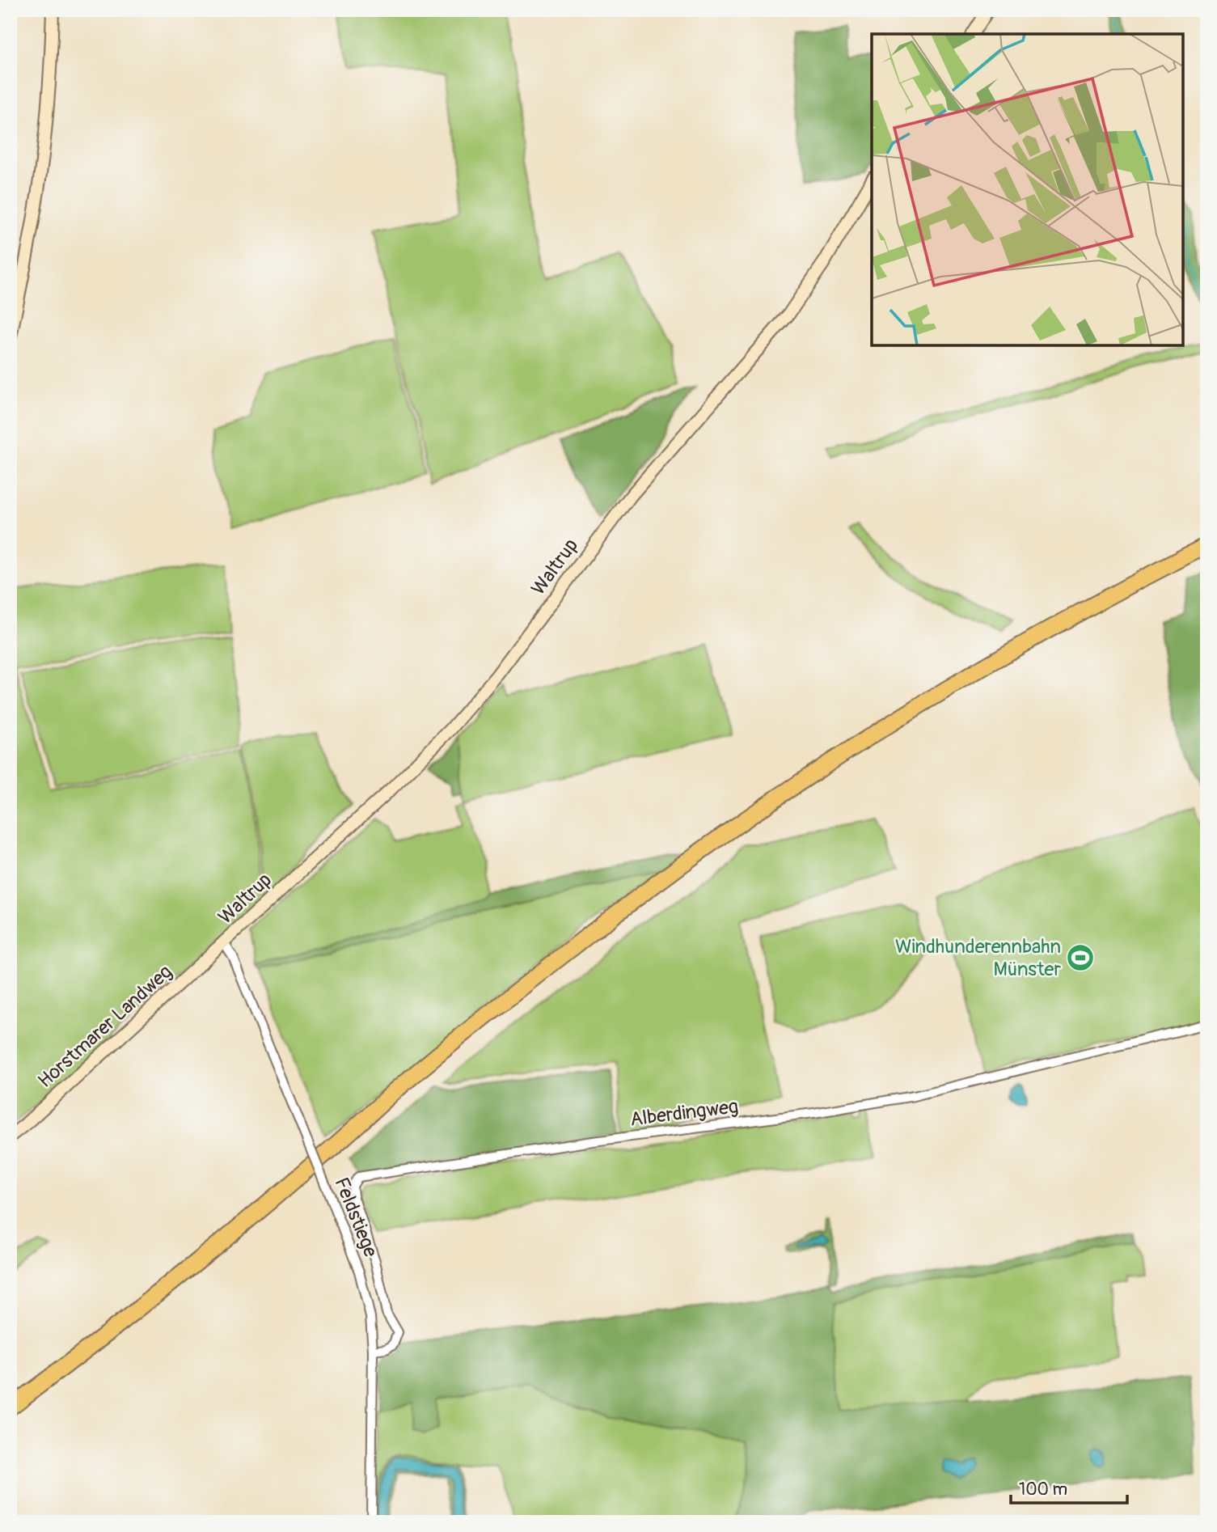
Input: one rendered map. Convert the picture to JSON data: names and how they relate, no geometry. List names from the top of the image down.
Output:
{
  "streets": {
    "main road": ["Waltrup", "Horstmarer Landweg"],
    "street": ["Alberdingweg", "Feldstiege"]
  },
  "crossings": [
    ["Waltrup", "Horstmarer Landweg"],
    ["Waltrup", "Feldstiege"],
    ["Horstmarer Landweg", "Feldstiege"],
    ["Alberdingweg", "Feldstiege"]
  ],
  "places": {
    "sports": ["Windhunderennbahn Münster"]
  },
  "scale_bar": "100 m"
}
